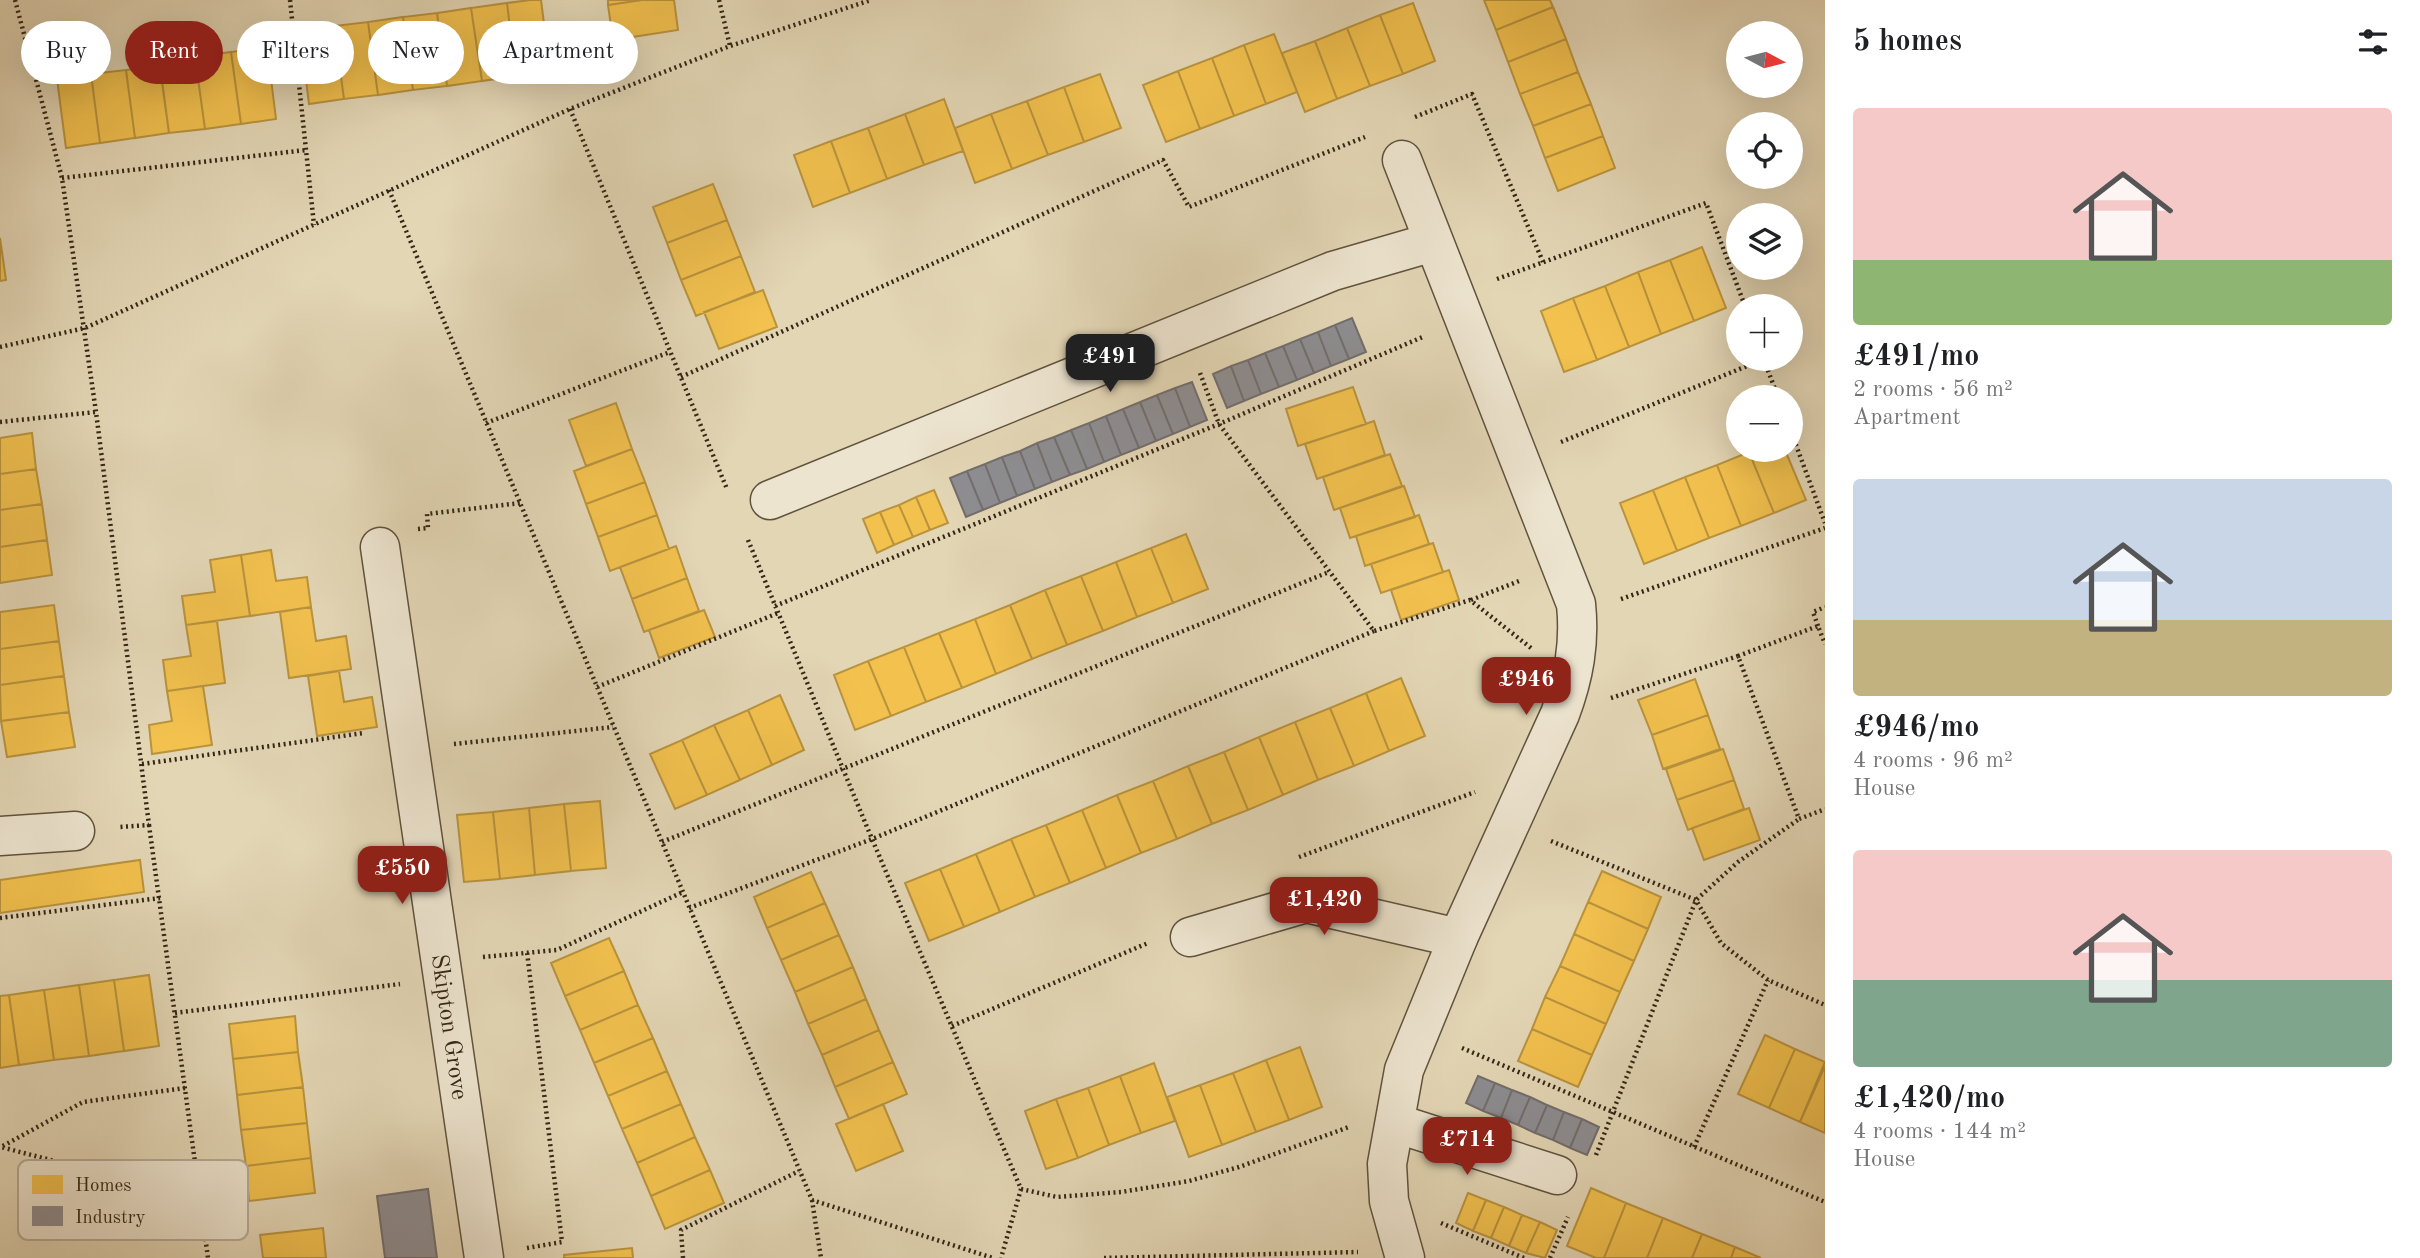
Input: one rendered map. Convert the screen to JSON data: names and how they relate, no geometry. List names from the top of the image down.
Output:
{
  "streets": {
    "street": ["Skipton Grove"]
  },
  "legend": ["Homes", "Industry"],
  "north": "right",
  "page": {
    "heading": "5 homes",
    "map_buttons": ["+", "−"],
    "chip": [
      "Buy",
      "Rent",
      "Filters",
      "New",
      "Apartment"
    ],
    "list": [
      {
        "name": "£491/mo",
        "note": "2 rooms · 56 m² · Apartment"
      },
      {
        "name": "£946/mo",
        "note": "4 rooms · 96 m² · House"
      },
      {
        "name": "£1,420/mo",
        "note": "4 rooms · 144 m² · House"
      }
    ],
    "price": [
      "£491",
      "£946",
      "£550",
      "£1,420",
      "£714"
    ]
  }
}
